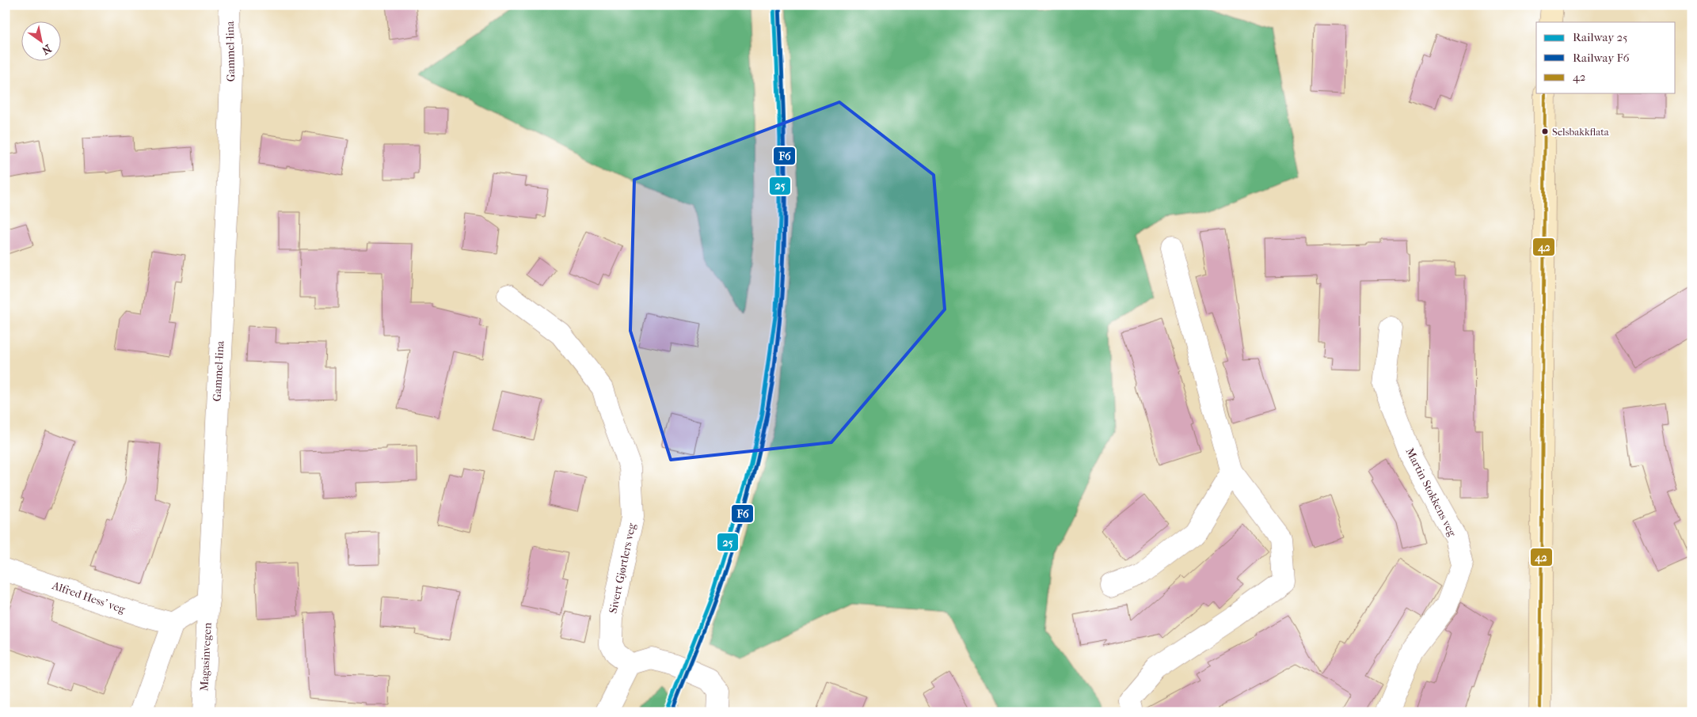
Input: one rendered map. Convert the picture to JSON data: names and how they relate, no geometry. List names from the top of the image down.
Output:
{
  "streets": {
    "street": [
      "Gammel-lina",
      "Martin Stokkens veg",
      "Sivert Gjørtlers veg",
      "Alfred Hess' veg",
      "Magasinvegen"
    ]
  },
  "crossings": [
    ["Gammel-lina", "Magasinvegen"]
  ],
  "places": ["Selsbakkflata"],
  "lines": ["rail line 25", "rail line F6", "transit line 42"],
  "legend": ["Railway 25", "Railway F6", "42"],
  "north": "bottom right"
}
